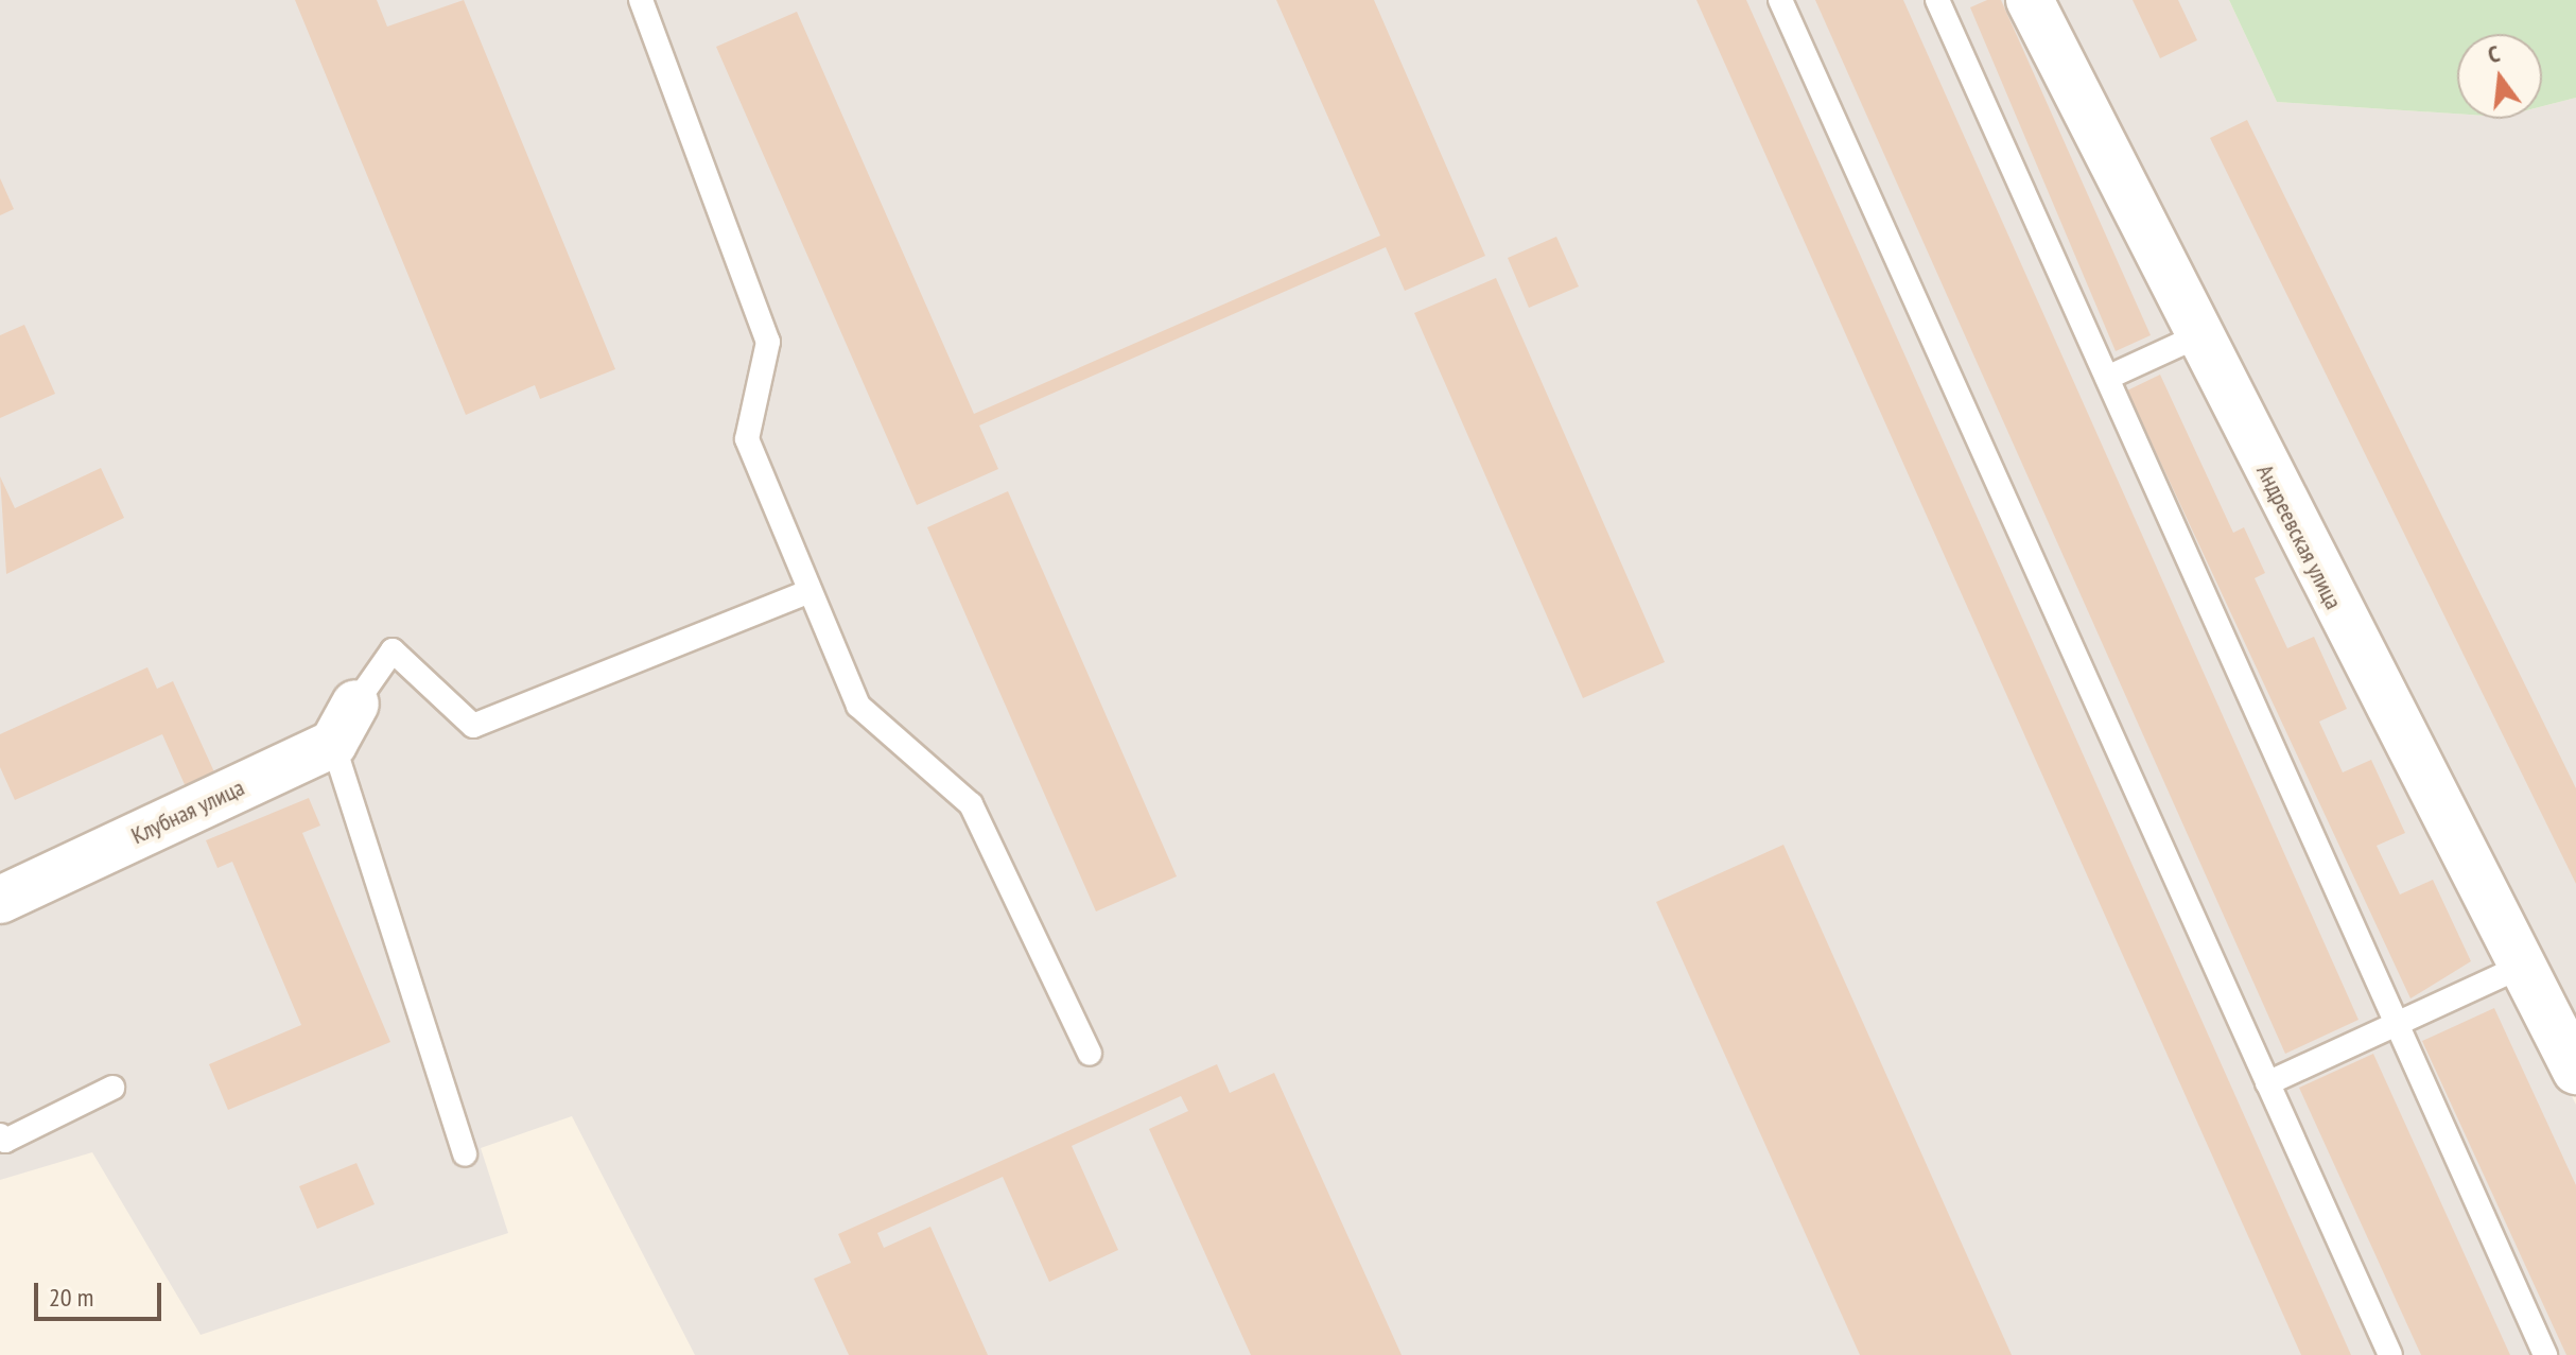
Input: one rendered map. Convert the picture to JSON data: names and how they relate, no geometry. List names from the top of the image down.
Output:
{
  "streets": {
    "street": ["Андреевская улица", "Клубная улица"]
  },
  "scale_bar": "20 m",
  "north": "top"
}
